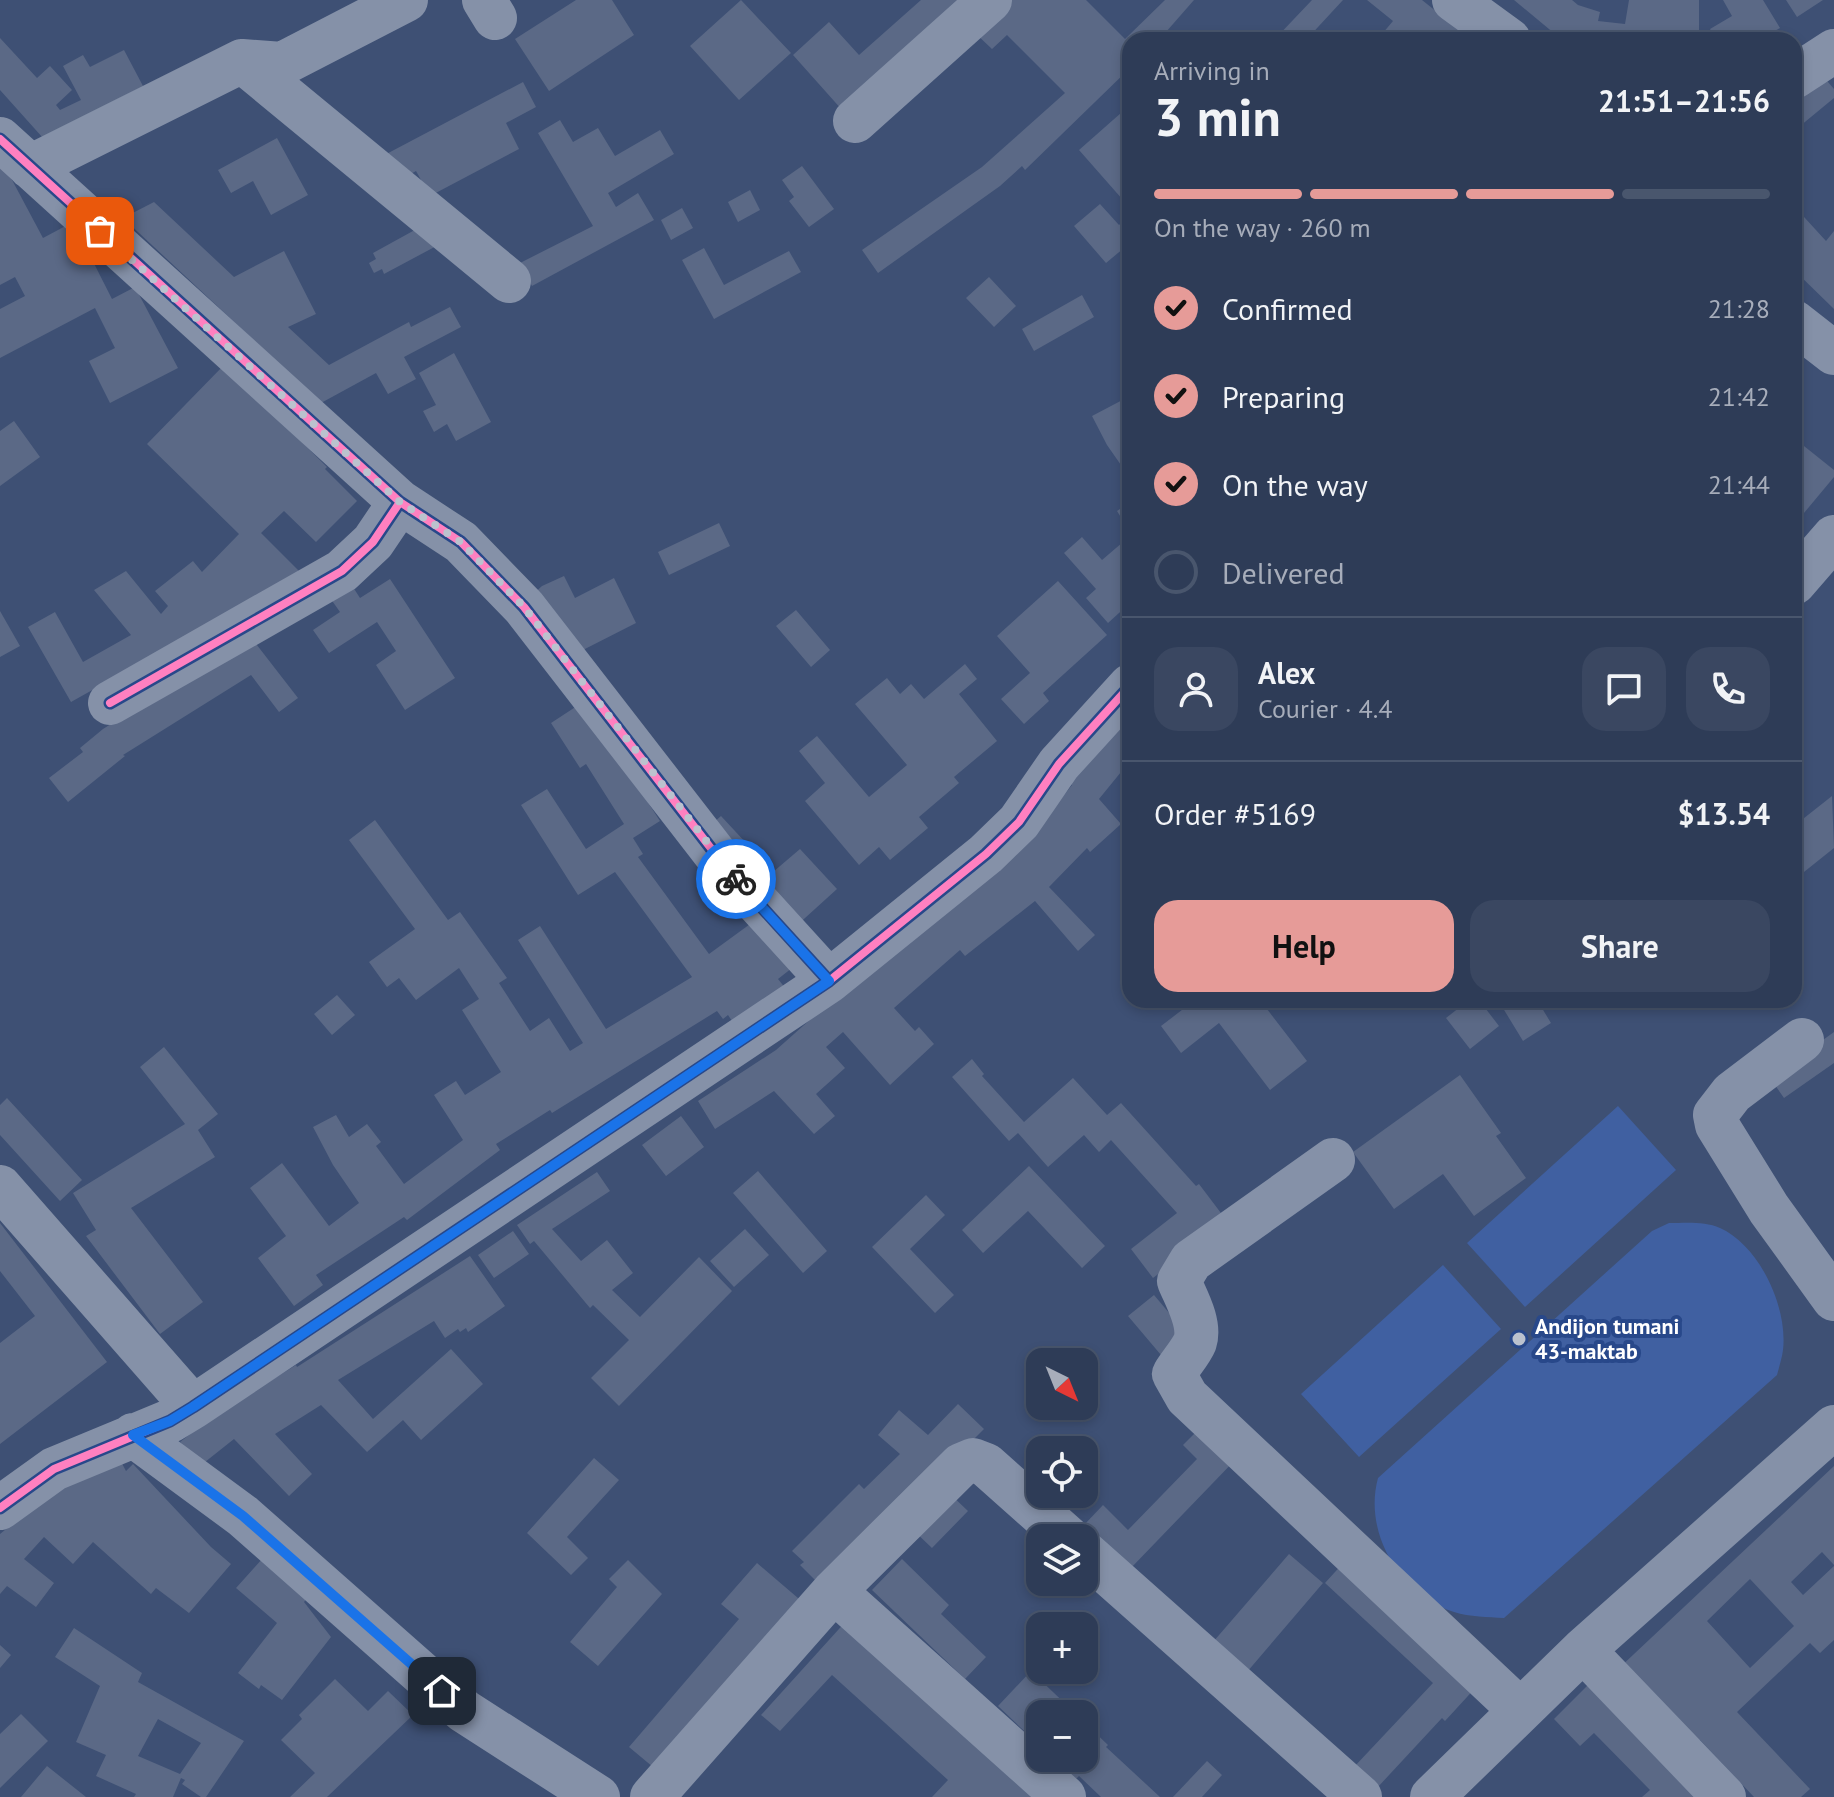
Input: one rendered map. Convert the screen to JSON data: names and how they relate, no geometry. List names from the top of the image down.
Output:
{
  "places": ["Andijon tumani 43-maktab"],
  "north": "bottom right",
  "page": {
    "heading": ["3 min", "Arriving in", "21:51–21:56"],
    "panel": [
      "Alex",
      "Courier · 4.4",
      "Order #5169",
      "$13.54"
    ],
    "bar": "On the way · 260 m",
    "list": [
      ["Confirmed", "21:28"],
      ["Preparing", "21:42"],
      ["On the way", "21:44"],
      "Delivered"
    ],
    "buttons": ["Help", "Share"],
    "map_buttons": ["+", "−"]
  }
}
